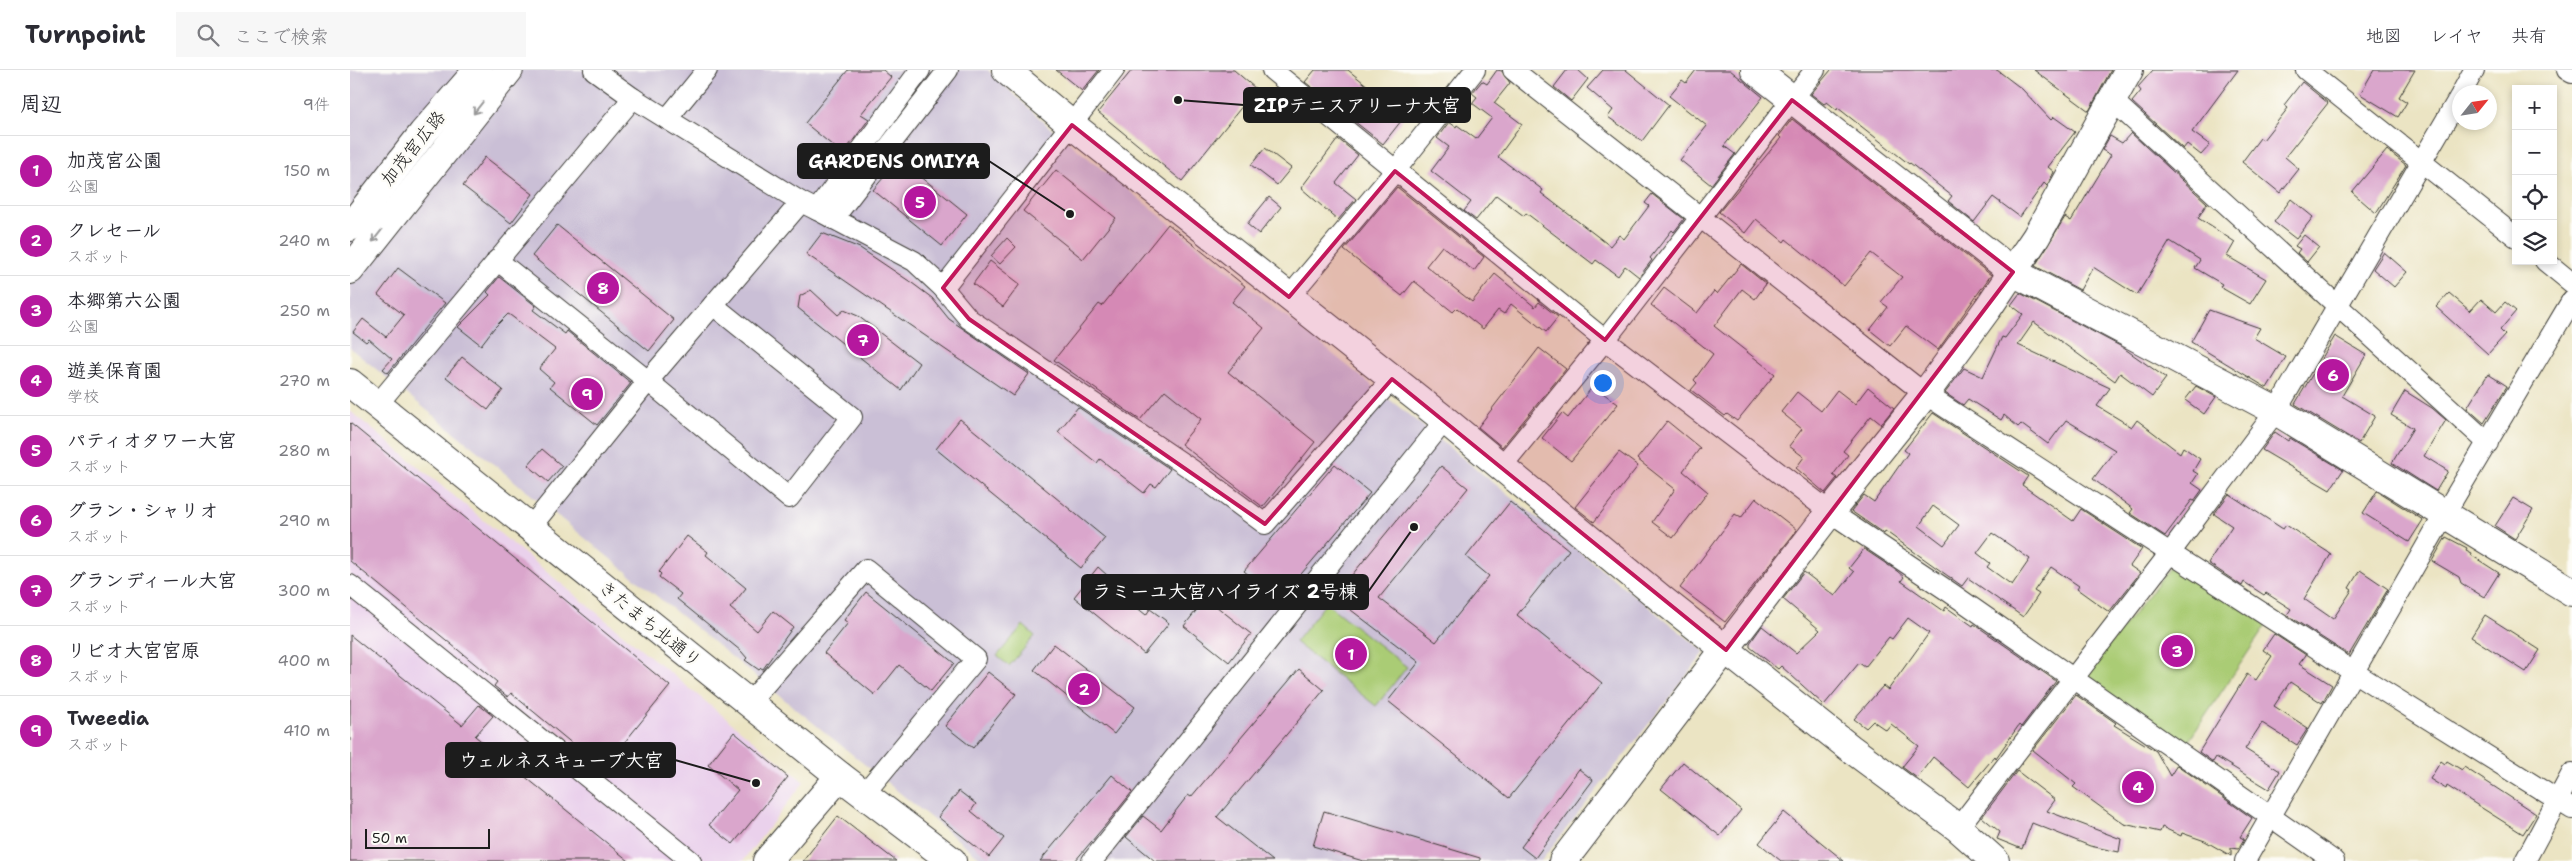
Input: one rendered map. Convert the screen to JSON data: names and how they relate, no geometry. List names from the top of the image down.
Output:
{
  "streets": {
    "street": ["加茂宮広路", "きたまち北通り"]
  },
  "places": [
    "ZIPテニスアリーナ大宮",
    "GARDENS OMIYA",
    "ラミーユ大宮ハイライズ 2号棟",
    "ウェルネスキューブ大宮"
  ],
  "scale_bar": "50 m",
  "north": "top right",
  "page": {
    "header": "Turnpoint",
    "search": "ここで検索",
    "nav": ["地図", "レイヤ", "共有"],
    "heading": ["周辺", "9件"],
    "map_buttons": ["+", "−"],
    "list": [
      {
        "mark": "1",
        "name": "加茂宮公園",
        "note": "公園",
        "value": "150 m"
      },
      {
        "mark": "2",
        "name": "クレセール",
        "note": "スポット",
        "value": "240 m"
      },
      {
        "mark": "3",
        "name": "本郷第六公園",
        "note": "公園",
        "value": "250 m"
      },
      {
        "mark": "4",
        "name": "遊美保育園",
        "note": "学校",
        "value": "270 m"
      },
      {
        "mark": "5",
        "name": "パティオタワー大宮",
        "note": "スポット",
        "value": "280 m"
      },
      {
        "mark": "6",
        "name": "グラン・シャリオ",
        "note": "スポット",
        "value": "290 m"
      },
      {
        "mark": "7",
        "name": "グランディール大宮",
        "note": "スポット",
        "value": "300 m"
      },
      {
        "mark": "8",
        "name": "リビオ大宮宮原",
        "note": "スポット",
        "value": "400 m"
      },
      {
        "mark": "9",
        "name": "Tweedia",
        "note": "スポット",
        "value": "410 m"
      }
    ],
    "pins": [
      "5",
      "8",
      "7",
      "6",
      "9",
      "3",
      "1",
      "2",
      "4"
    ],
    "scale": "50 m"
  }
}
